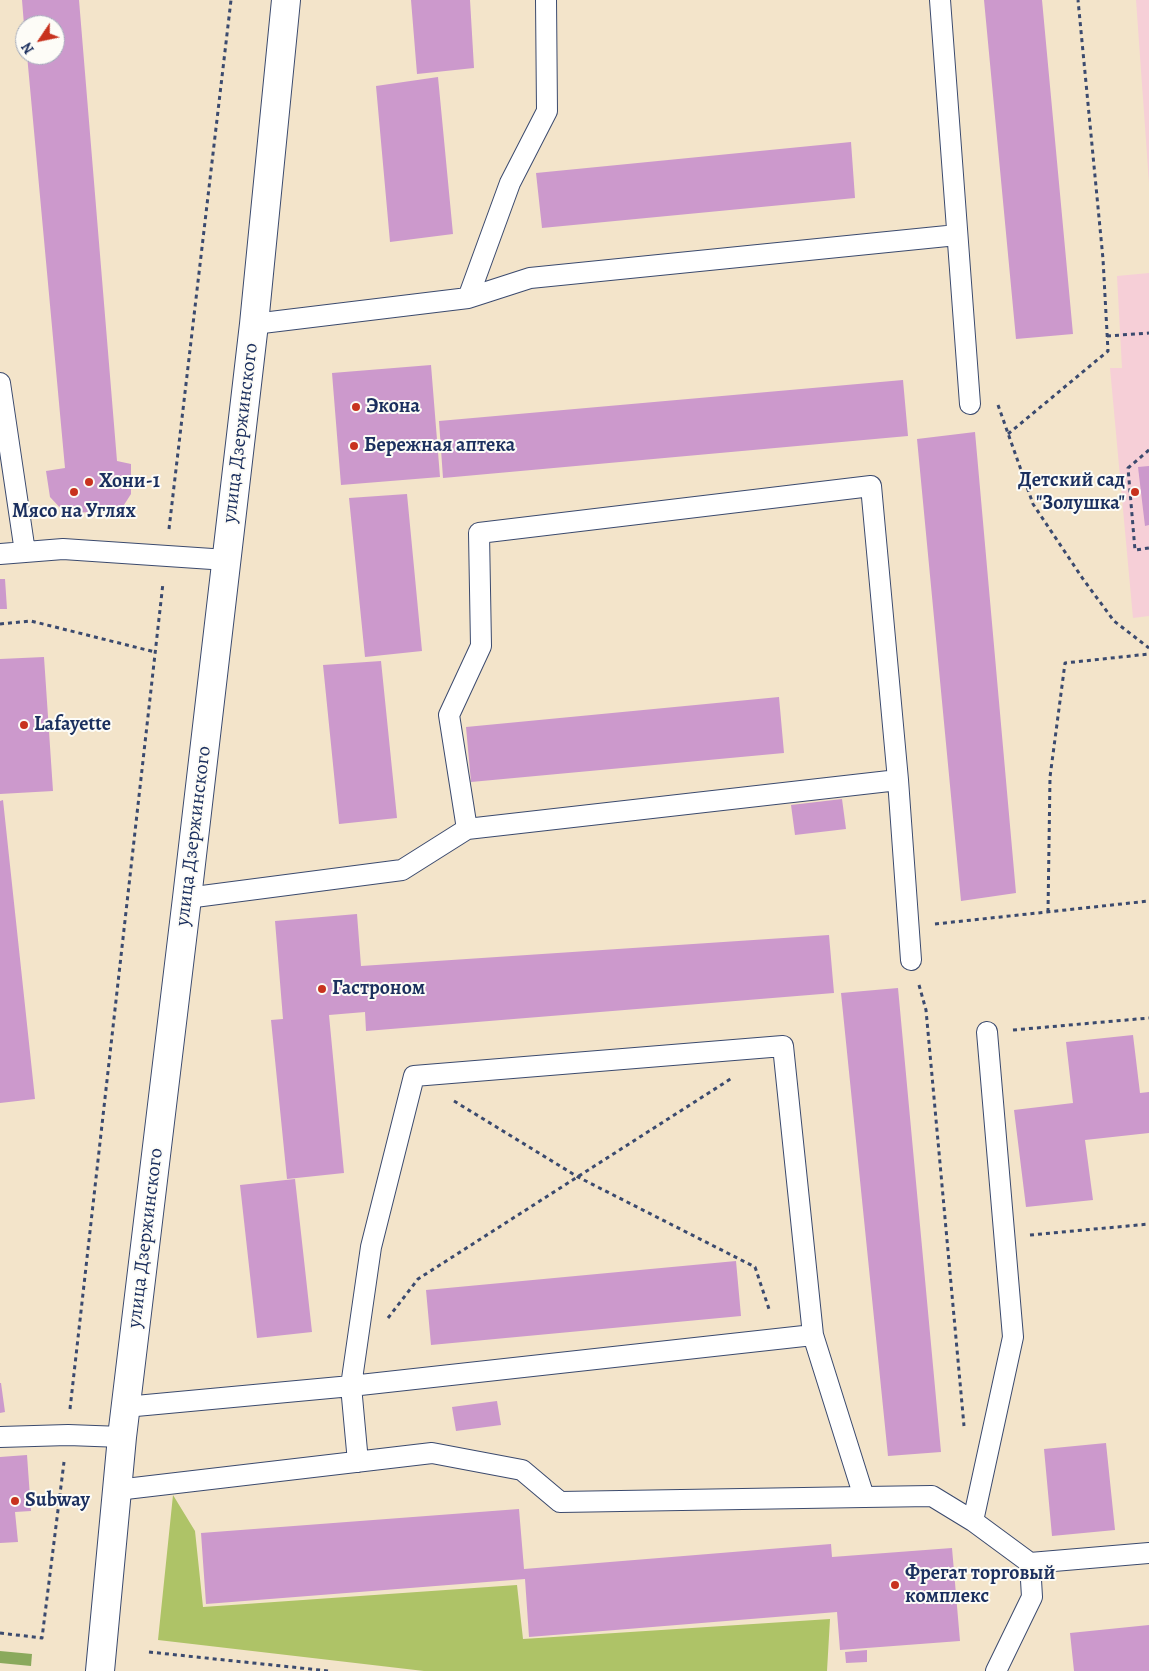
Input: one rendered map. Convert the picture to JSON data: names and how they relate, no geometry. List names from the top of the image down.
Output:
{
  "streets": {
    "street": ["улица Дзержинского"]
  },
  "places": [
    "Экона",
    "Бережная аптека",
    "Хони-1",
    "Мясо на Углях",
    "Детский сад \"Золушка\"",
    "Lafayette",
    "Гастроном",
    "Subway",
    "Фрегат торговый комплекс"
  ],
  "north": "bottom left"
}
